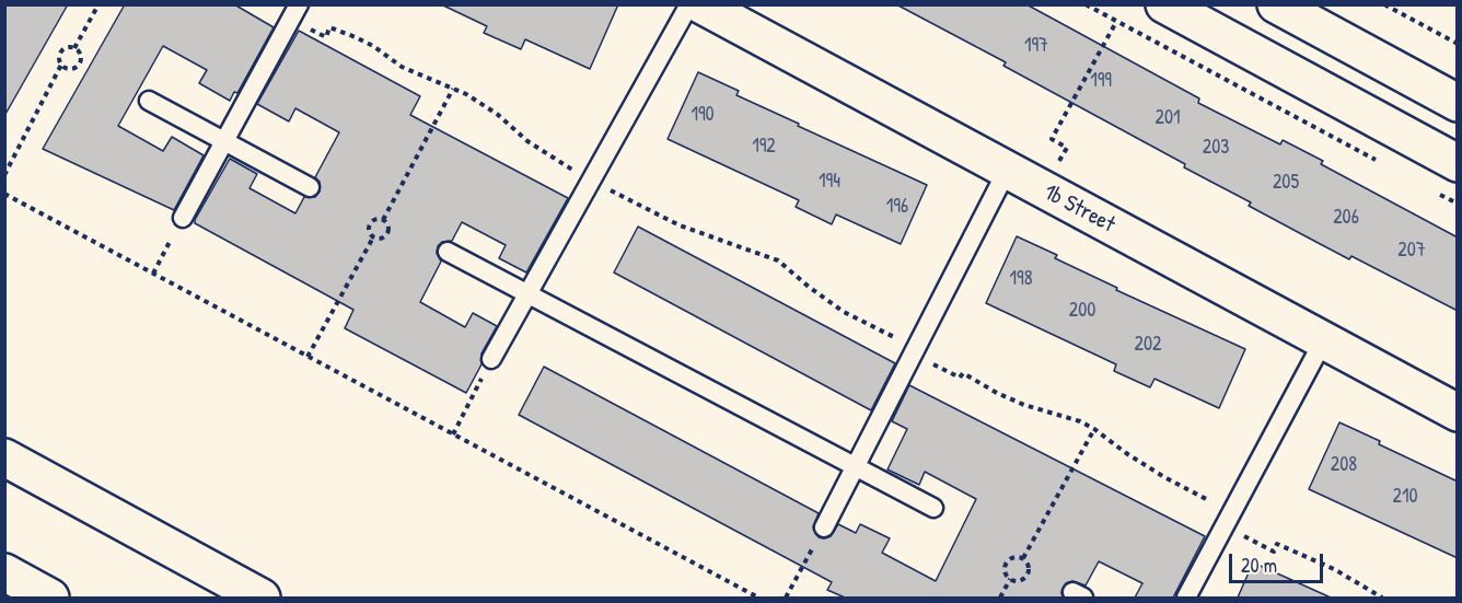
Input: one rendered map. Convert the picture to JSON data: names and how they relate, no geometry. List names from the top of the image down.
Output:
{
  "streets": {
    "main road": ["1b Street"]
  },
  "house_numbers": [
    "197",
    "199",
    "190",
    "201",
    "192",
    "203",
    "194",
    "205",
    "196",
    "206",
    "207",
    "198",
    "200",
    "202",
    "208",
    "210"
  ],
  "scale_bar": "20 m"
}
